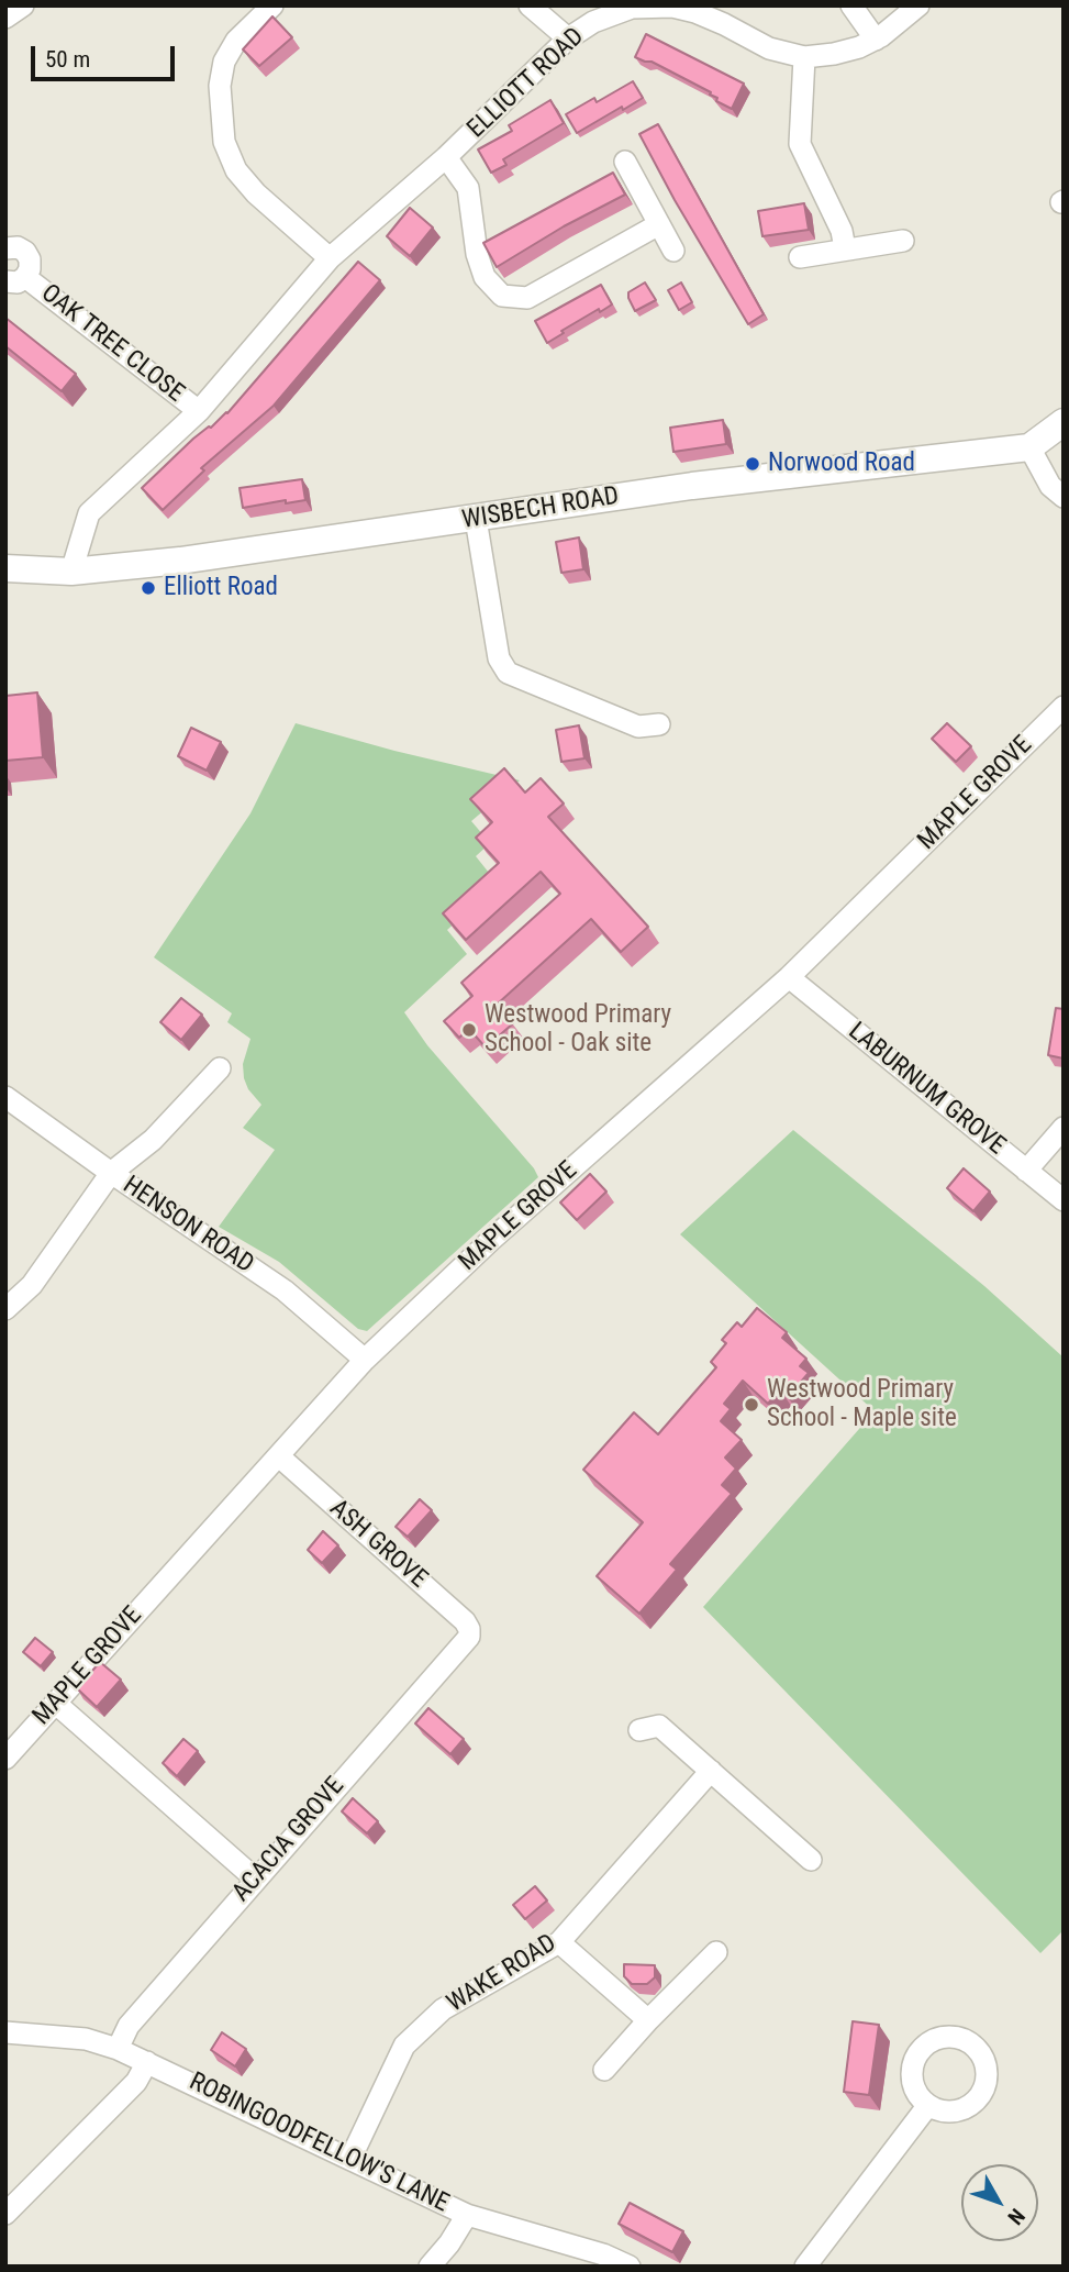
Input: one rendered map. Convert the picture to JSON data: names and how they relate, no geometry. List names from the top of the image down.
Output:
{
  "streets": {
    "main road": ["WISBECH ROAD"],
    "street": [
      "ELLIOTT ROAD",
      "OAK TREE CLOSE",
      "MAPLE GROVE",
      "LABURNUM GROVE",
      "HENSON ROAD",
      "ASH GROVE",
      "ACACIA GROVE",
      "WAKE ROAD",
      "ROBINGOODFELLOW'S LANE"
    ]
  },
  "crossings": [
    ["ELLIOTT ROAD", "OAK TREE CLOSE"],
    ["ELLIOTT ROAD", "WISBECH ROAD"],
    ["MAPLE GROVE", "LABURNUM GROVE"],
    ["MAPLE GROVE", "HENSON ROAD"],
    ["MAPLE GROVE", "ASH GROVE"],
    ["ASH GROVE", "ACACIA GROVE"],
    ["ACACIA GROVE", "ROBINGOODFELLOW'S LANE"],
    ["WAKE ROAD", "ROBINGOODFELLOW'S LANE"]
  ],
  "places": [
    "Norwood Road",
    "Elliott Road",
    "Westwood Primary School - Oak site",
    "Westwood Primary School - Maple site"
  ],
  "scale_bar": "50 m",
  "north": "bottom right"
}
